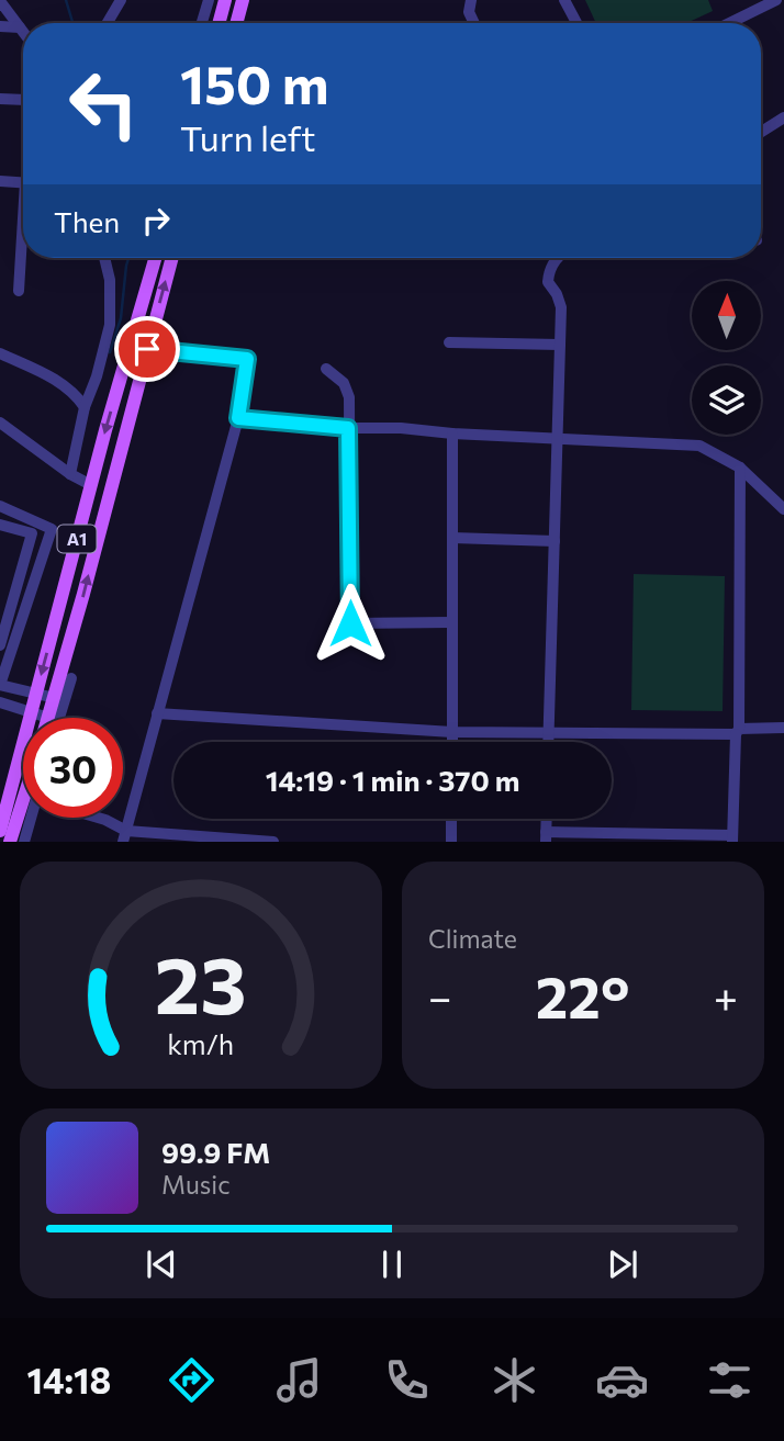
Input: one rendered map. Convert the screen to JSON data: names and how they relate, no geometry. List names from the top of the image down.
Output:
{
  "streets": {
    "main road": ["A1"]
  },
  "north": "top",
  "page": {
    "turn": ["150 m", "Turn left"],
    "then": "Then",
    "limit": "30",
    "trip": "14:19 · 1 min · 370 m",
    "tile": "Climate",
    "heat": ["−", "22°", "+"],
    "song": ["99.9 FM", "Music"],
    "tabs": "14:18",
    "gauge": ["23", "km/h"]
  }
}
